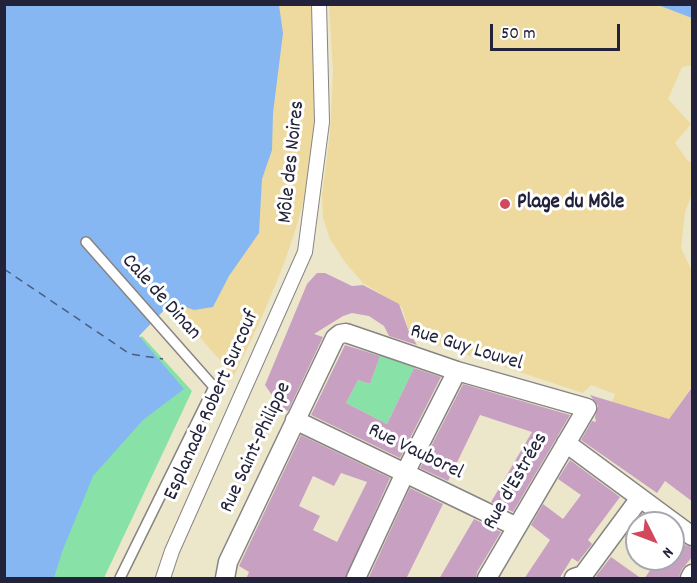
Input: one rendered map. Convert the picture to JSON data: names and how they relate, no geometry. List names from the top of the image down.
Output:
{
  "streets": {
    "street": [
      "Môle des Noires",
      "Rue Guy Louvel",
      "Esplanade Robert Surcouf",
      "Rue Saint-Philippe",
      "Rue Vauborel",
      "Rue d'Estrées"
    ],
    "lane": ["Cale de Dinan"]
  },
  "crossings": [
    ["Môle des Noires", "Esplanade Robert Surcouf"],
    ["Rue Guy Louvel", "Rue Saint-Philippe"],
    ["Rue Guy Louvel", "Rue d'Estrées"],
    ["Rue Saint-Philippe", "Rue Vauborel"],
    ["Rue Vauborel", "Rue d'Estrées"]
  ],
  "places": ["Plage du Môle"],
  "scale_bar": "50 m",
  "north": "bottom right"
}
